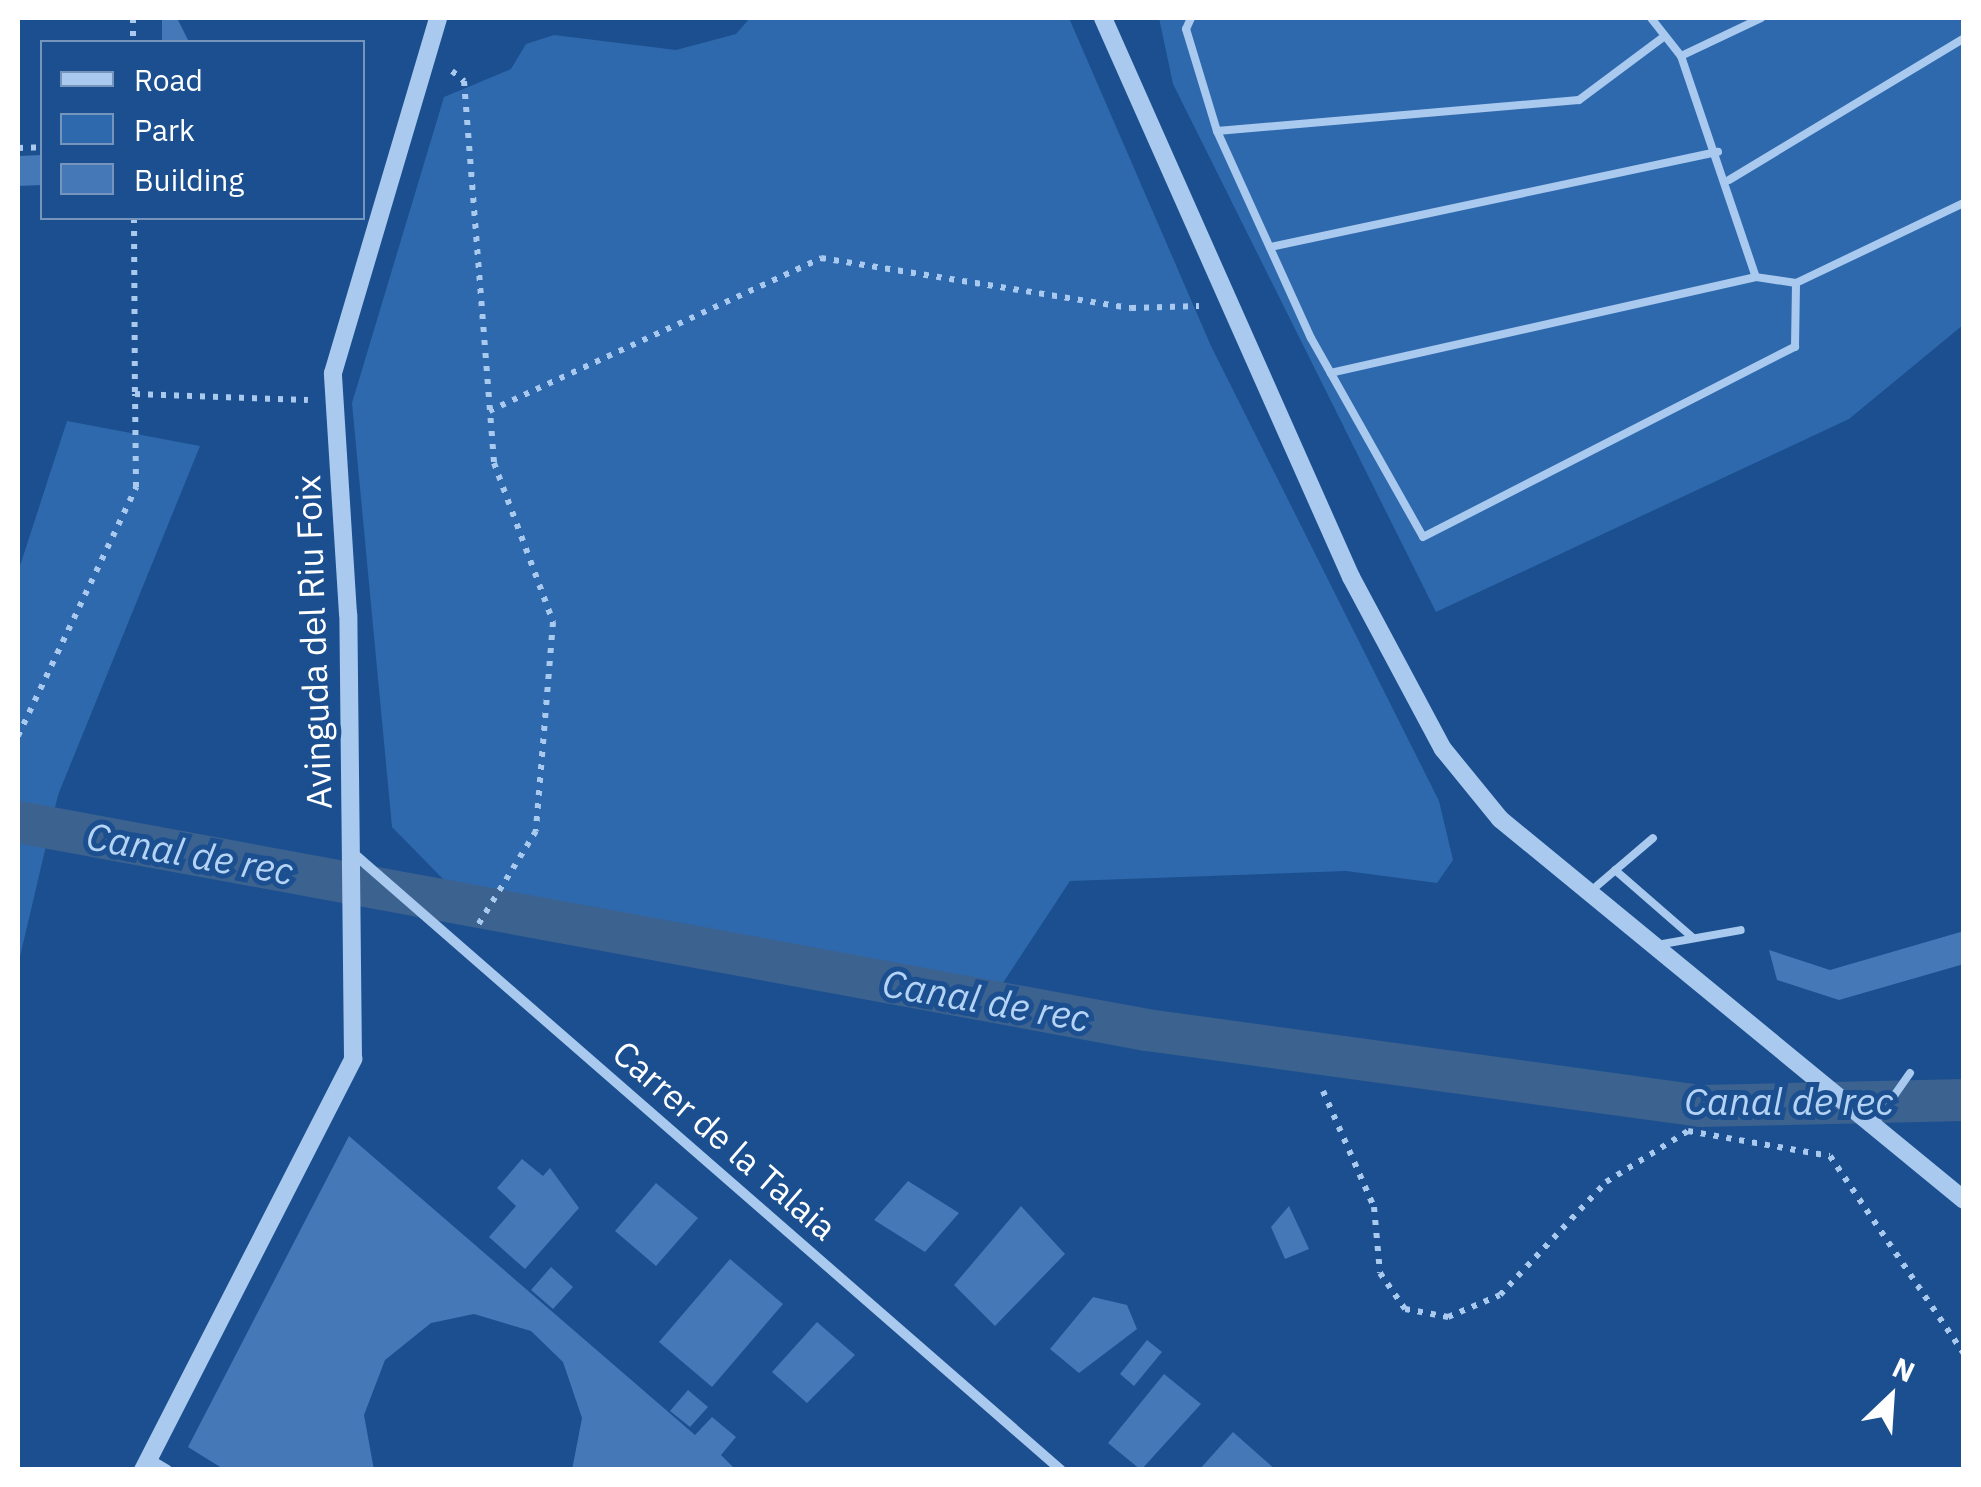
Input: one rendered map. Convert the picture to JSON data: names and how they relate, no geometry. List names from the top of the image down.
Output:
{
  "streets": {
    "street": ["Avinguda del Riu Foix", "Carrer de la Talaia"]
  },
  "crossings": [
    ["Avinguda del Riu Foix", "Carrer de la Talaia"]
  ],
  "water": ["Canal de rec"],
  "legend": ["Road", "Park", "Building"],
  "north": "top right"
}
